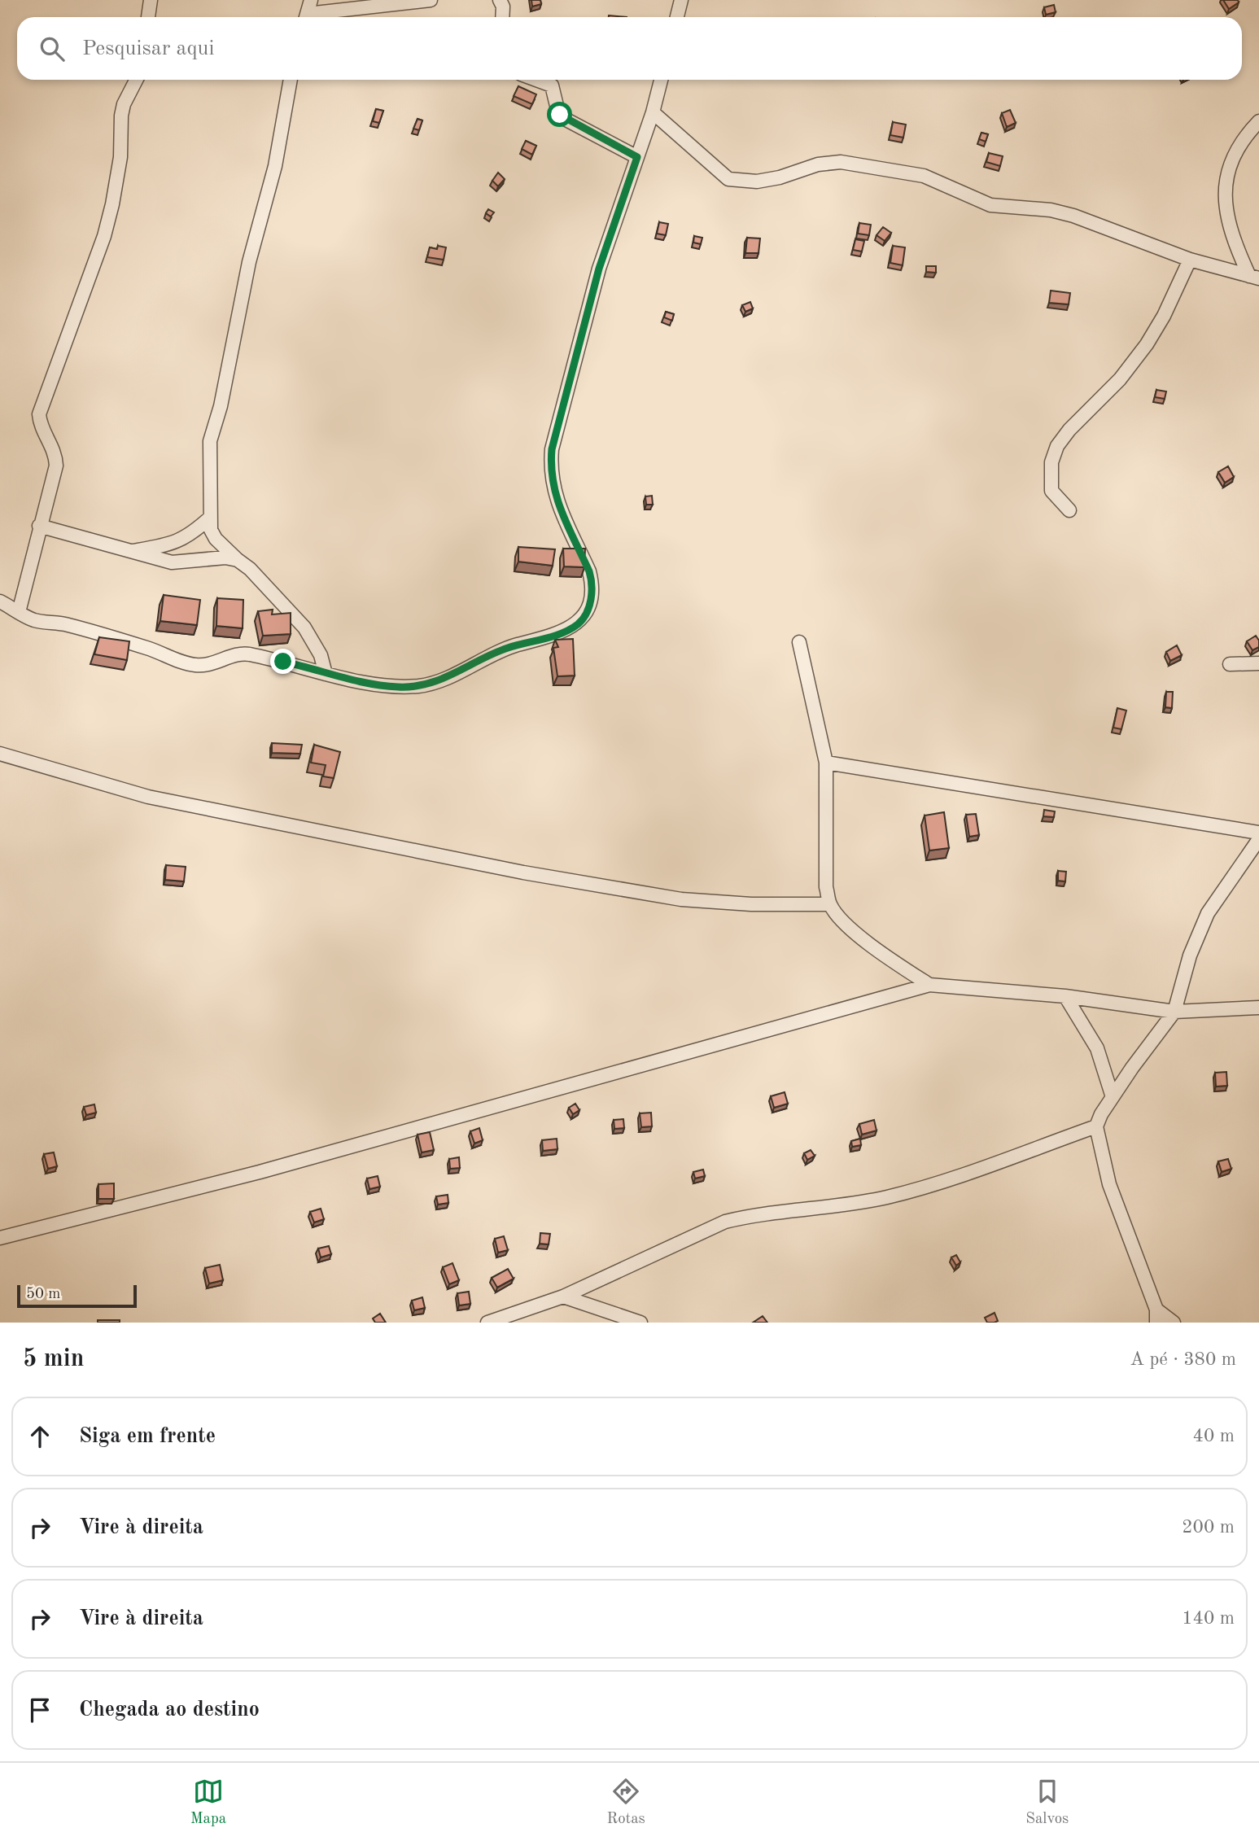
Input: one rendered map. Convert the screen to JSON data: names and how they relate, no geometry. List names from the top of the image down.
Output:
{
  "scale_bar": "50 m",
  "page": {
    "search": "Pesquisar aqui",
    "scale": "50 m",
    "heading": ["5 min", "A pé · 380 m"],
    "list": [
      ["Siga em frente", "40 m"],
      ["Vire à direita", "200 m"],
      ["Vire à direita", "140 m"],
      "Chegada ao destino"
    ],
    "nav": ["Mapa", "Rotas", "Salvos"]
  }
}
